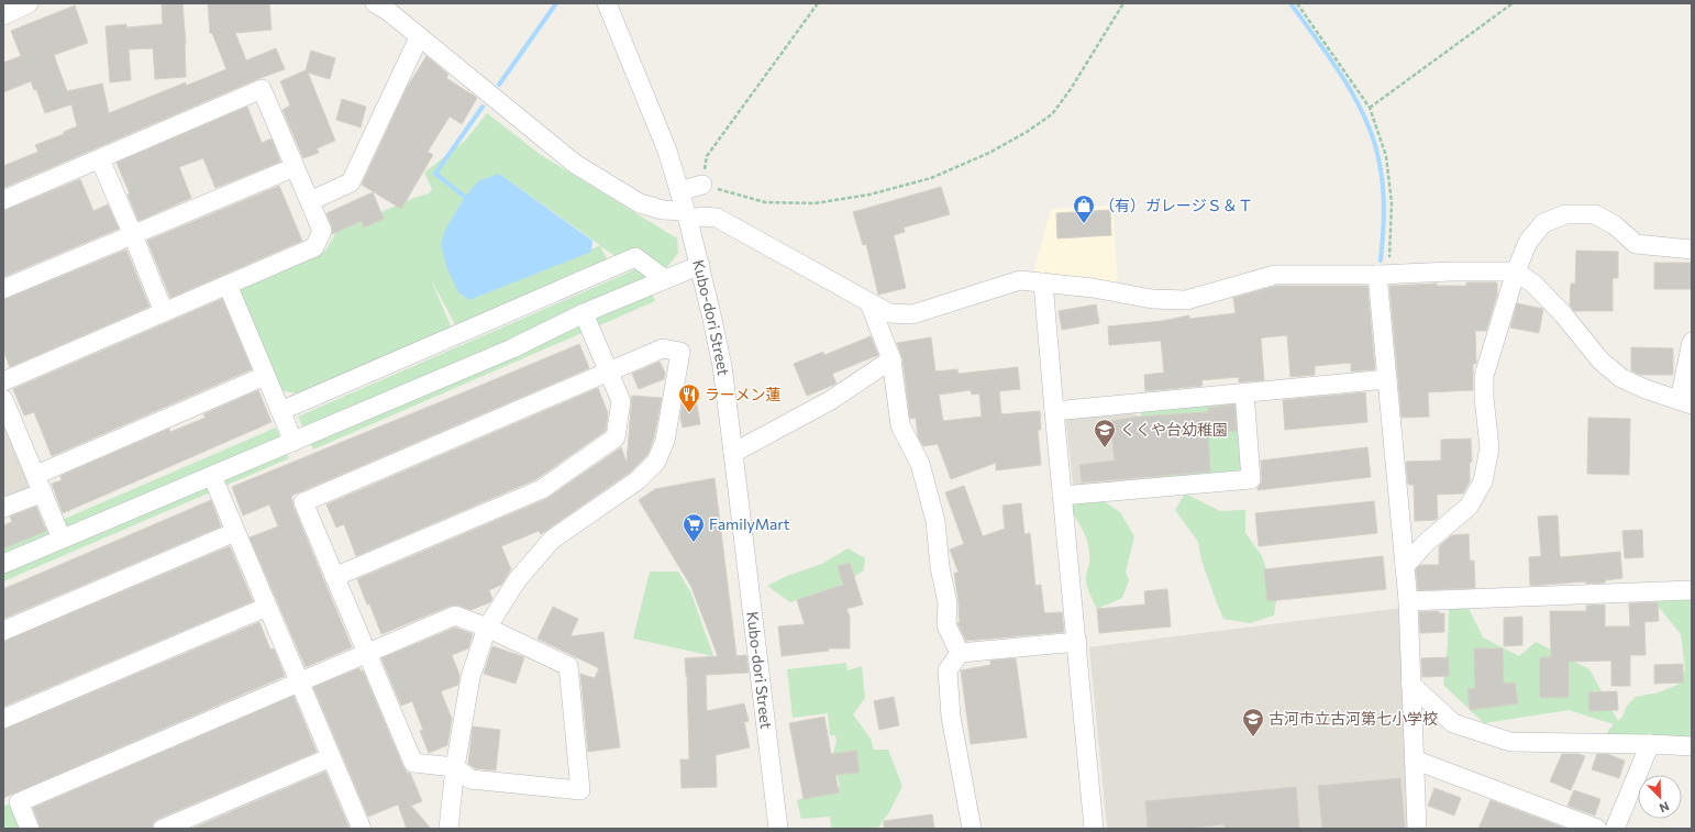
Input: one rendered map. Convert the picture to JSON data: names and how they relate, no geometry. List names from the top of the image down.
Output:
{
  "streets": {
    "street": ["Kubo-dori Street"]
  },
  "places": {
    "shop": ["（有）ガレージＳ＆Ｔ"],
    "restaurant": ["ラーメン蓮"],
    "school or university": ["くくや台幼稚園", "古河市立古河第七小学校"],
    "supermarket": ["FamilyMart"]
  },
  "north": "bottom right"
}
